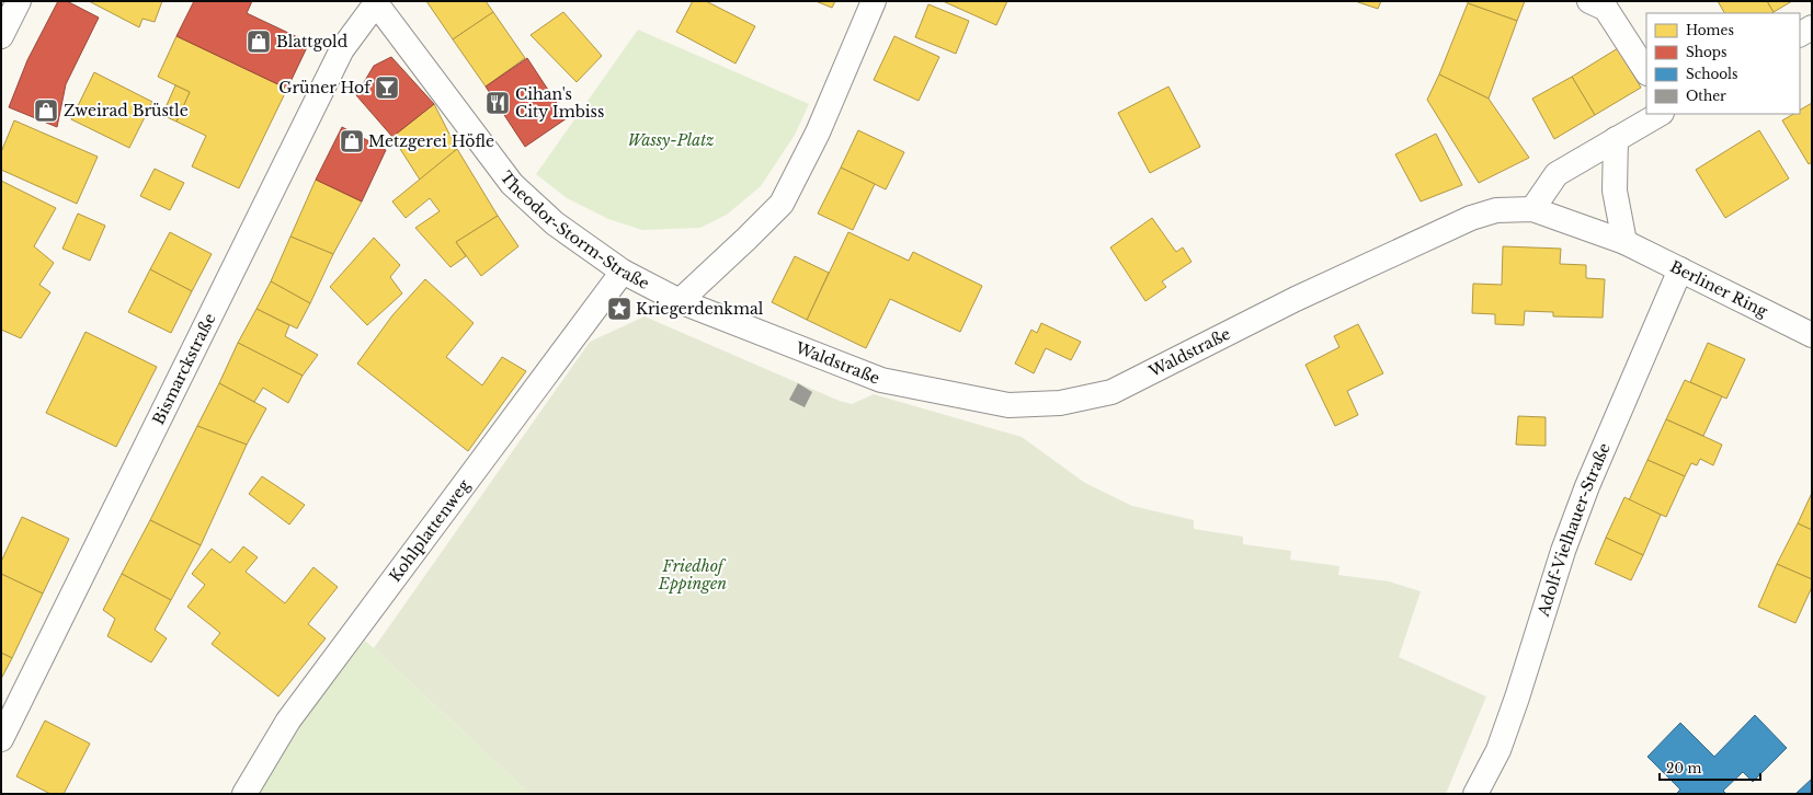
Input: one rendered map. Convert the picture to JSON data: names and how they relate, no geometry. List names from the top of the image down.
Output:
{
  "streets": {
    "street": [
      "Theodor-Storm-Straße",
      "Berliner Ring",
      "Waldstraße",
      "Bismarckstraße",
      "Kohlplattenweg",
      "Adolf-Vielhauer-Straße"
    ]
  },
  "crossings": [
    ["Theodor-Storm-Straße", "Waldstraße"],
    ["Theodor-Storm-Straße", "Bismarckstraße"],
    ["Theodor-Storm-Straße", "Kohlplattenweg"],
    ["Berliner Ring", "Waldstraße"],
    ["Berliner Ring", "Adolf-Vielhauer-Straße"]
  ],
  "parks": ["Wassy-Platz", "Friedhof Eppingen"],
  "places": {
    "shop": ["Blattgold", "Zweirad Brüstle", "Metzgerei Höfle"],
    "bar": ["Grüner Hof"],
    "restaurant": ["Cihan's City Imbiss"],
    "place": ["Kriegerdenkmal"]
  },
  "legend": [
    "Homes",
    "Shops",
    "Schools",
    "Other"
  ],
  "scale_bar": "20 m"
}
